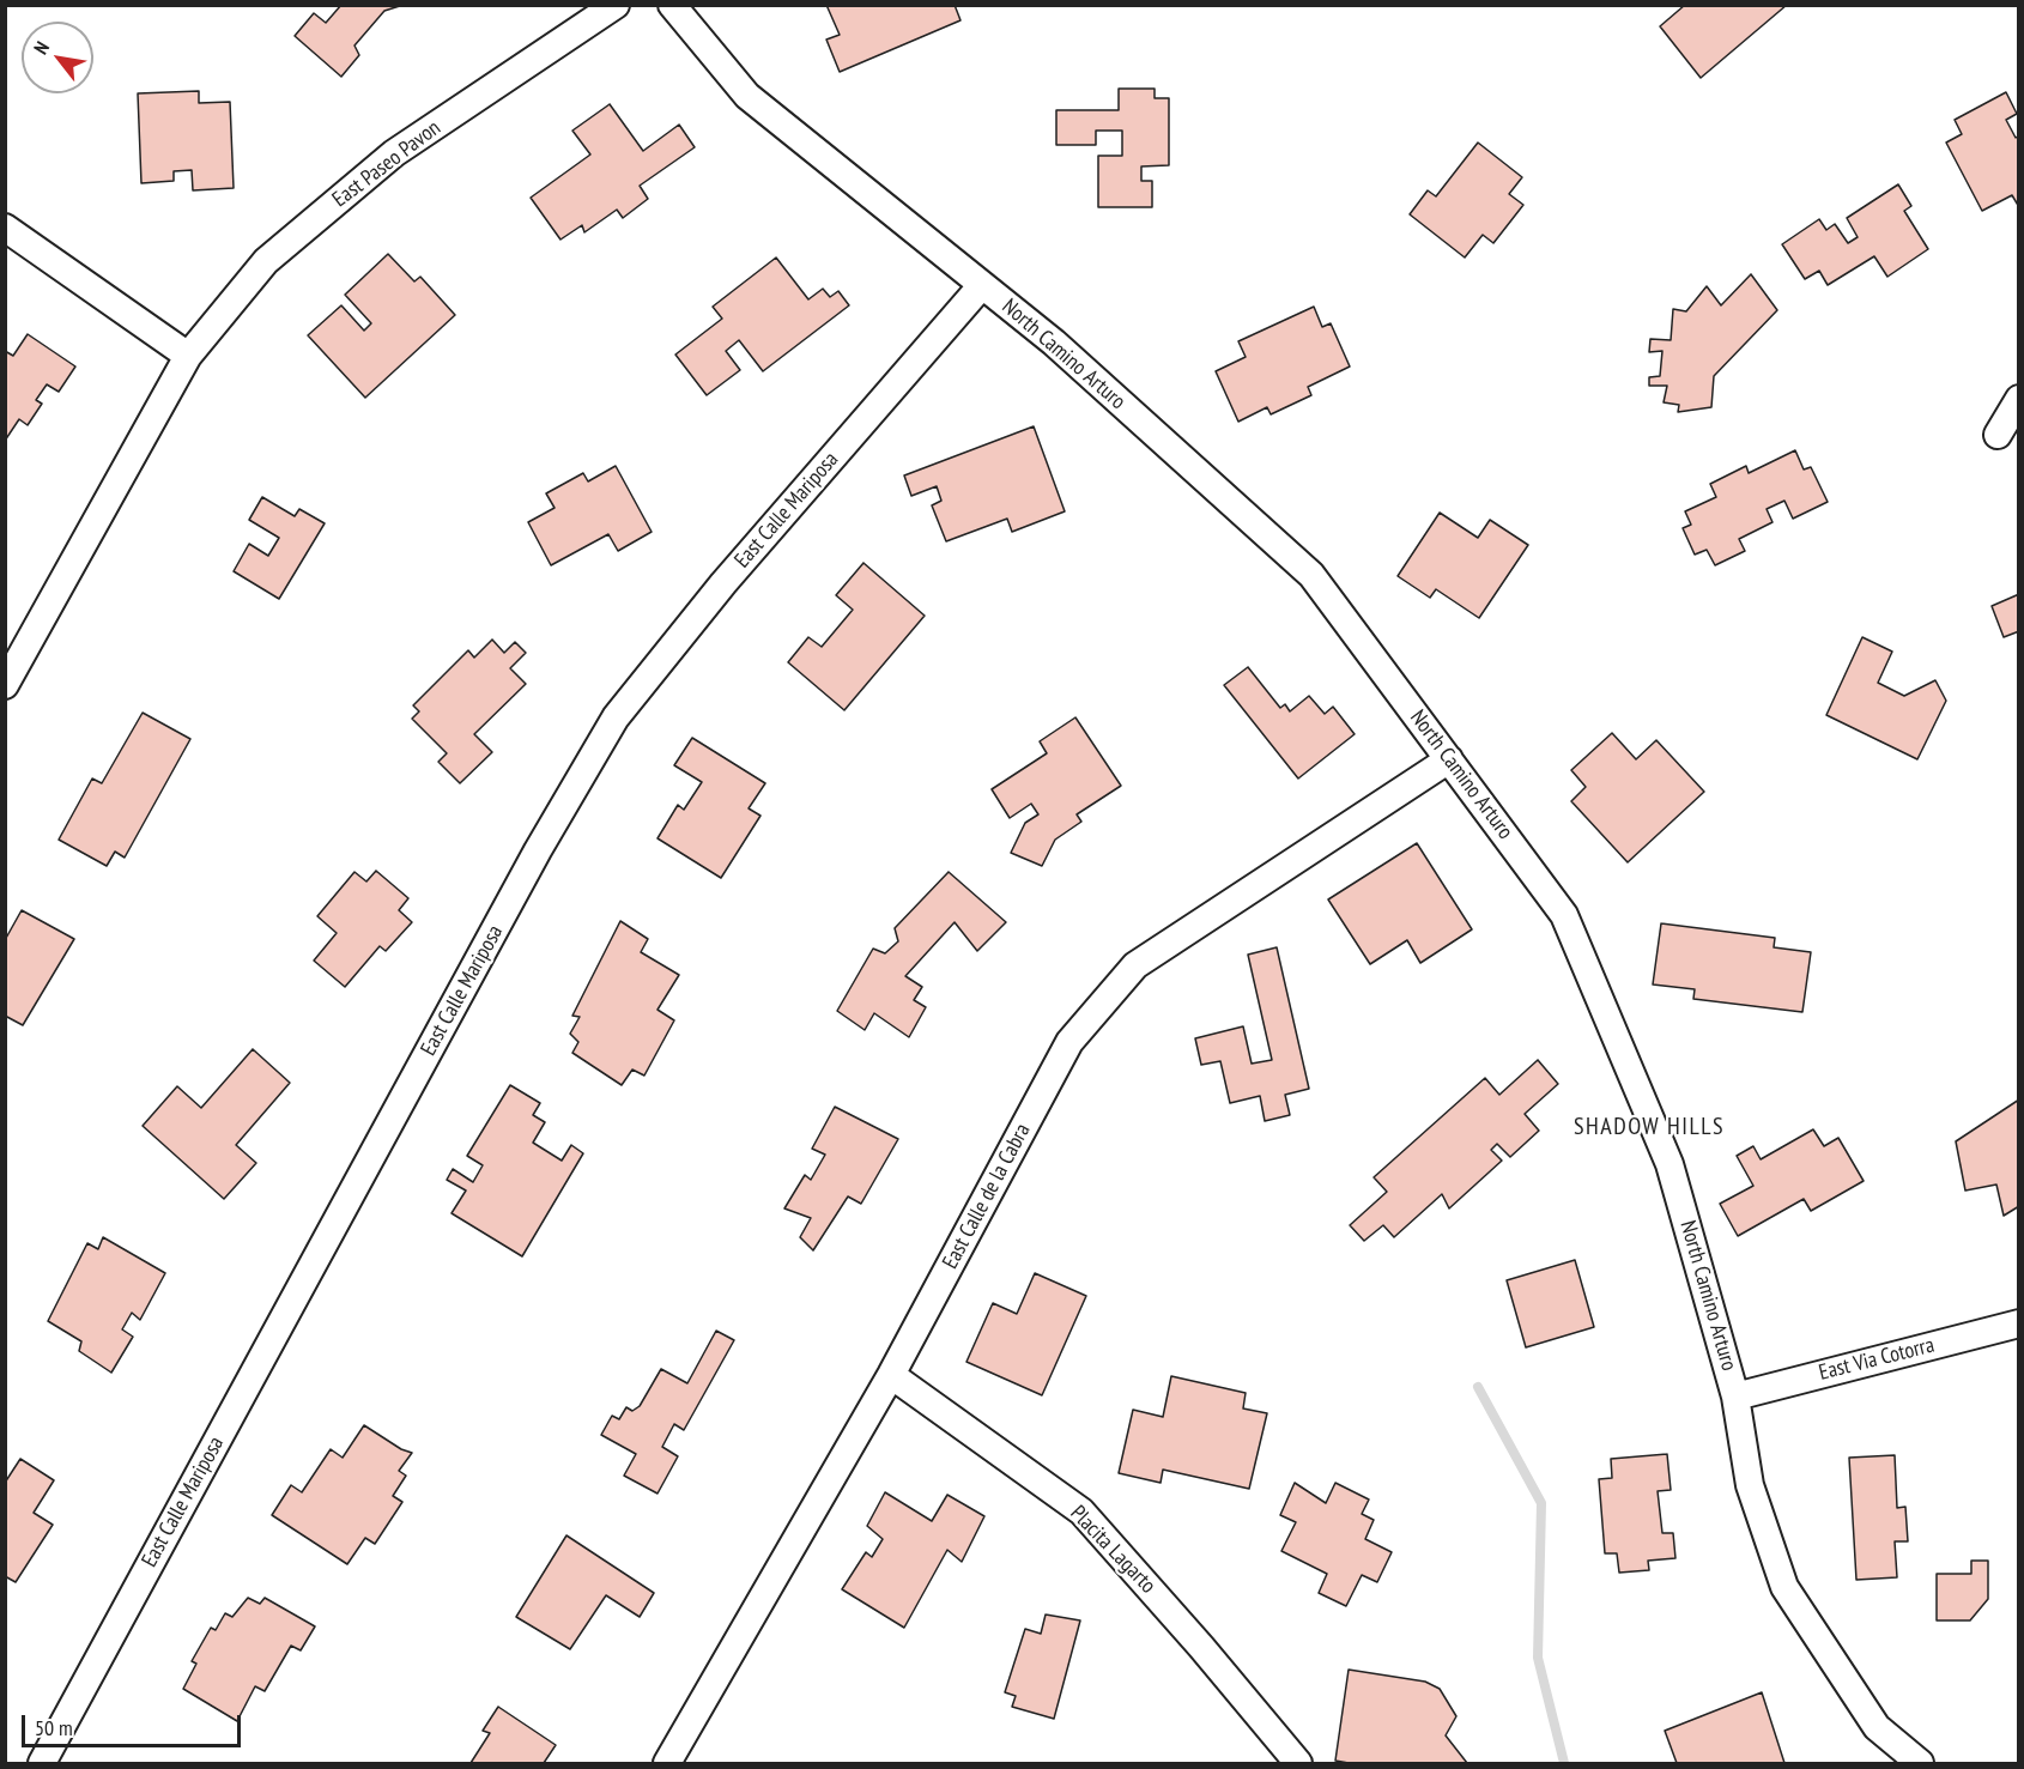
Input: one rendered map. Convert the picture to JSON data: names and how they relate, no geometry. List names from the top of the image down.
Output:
{
  "streets": {
    "street": [
      "East Paseo Pavon",
      "North Camino Arturo",
      "East Calle Mariposa",
      "East Calle de la Cabra",
      "East Via Cotorra",
      "Placita Lagarto"
    ]
  },
  "crossings": [
    ["North Camino Arturo", "East Calle Mariposa"],
    ["North Camino Arturo", "East Calle de la Cabra"],
    ["North Camino Arturo", "East Via Cotorra"],
    ["East Calle de la Cabra", "Placita Lagarto"]
  ],
  "districts": ["SHADOW HILLS"],
  "scale_bar": "50 m",
  "north": "top left"
}
